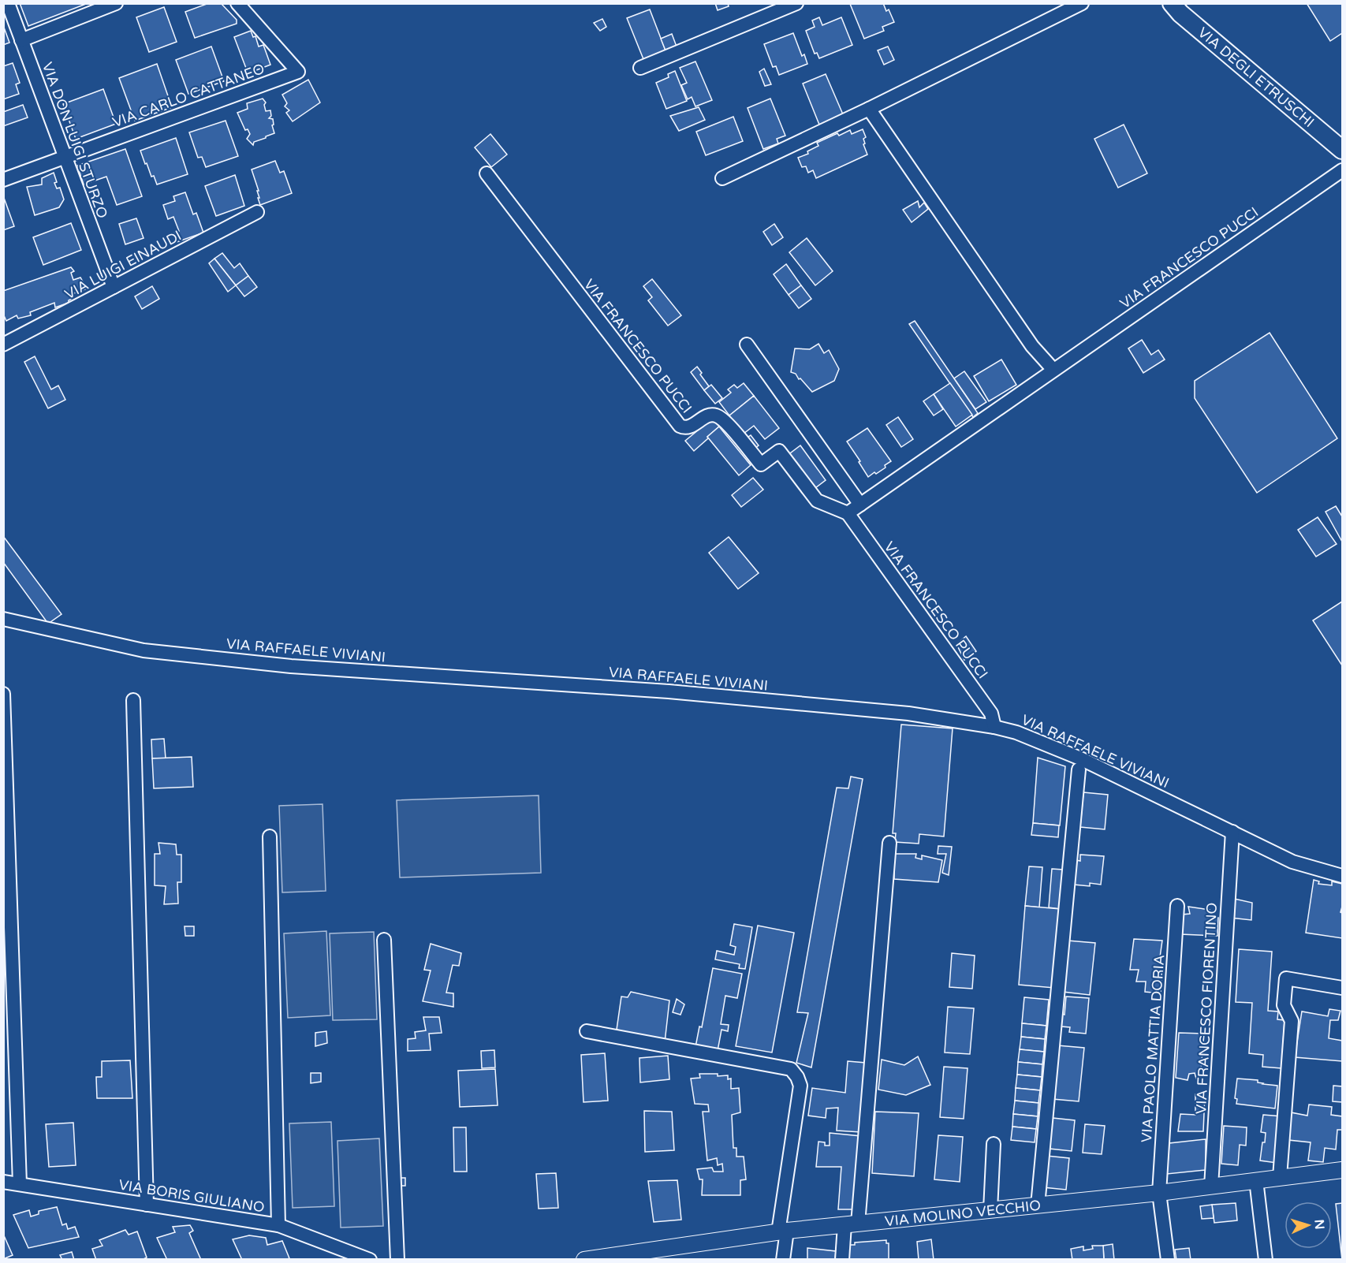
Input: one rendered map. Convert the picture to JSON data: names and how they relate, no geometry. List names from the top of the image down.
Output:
{
  "streets": {
    "main road": ["VIA DEGLI ETRUSCHI"],
    "street": [
      "VIA CARLO CATTANEO",
      "VIA DON LUIGI STURZO",
      "VIA FRANCESCO PUCCI",
      "VIA LUIGI EINAUDI",
      "VIA RAFFAELE VIVIANI",
      "VIA FRANCESCO FIORENTINO",
      "VIA PAOLO MATTIA DORIA",
      "VIA BORIS GIULIANO",
      "VIA MOLINO VECCHIO"
    ]
  },
  "crossings": [
    ["VIA CARLO CATTANEO", "VIA DON LUIGI STURZO"],
    ["VIA DON LUIGI STURZO", "VIA LUIGI EINAUDI"],
    ["VIA FRANCESCO PUCCI", "VIA RAFFAELE VIVIANI"],
    ["VIA RAFFAELE VIVIANI", "VIA FRANCESCO FIORENTINO"],
    ["VIA FRANCESCO FIORENTINO", "VIA MOLINO VECCHIO"],
    ["VIA PAOLO MATTIA DORIA", "VIA MOLINO VECCHIO"]
  ],
  "north": "right"
}
